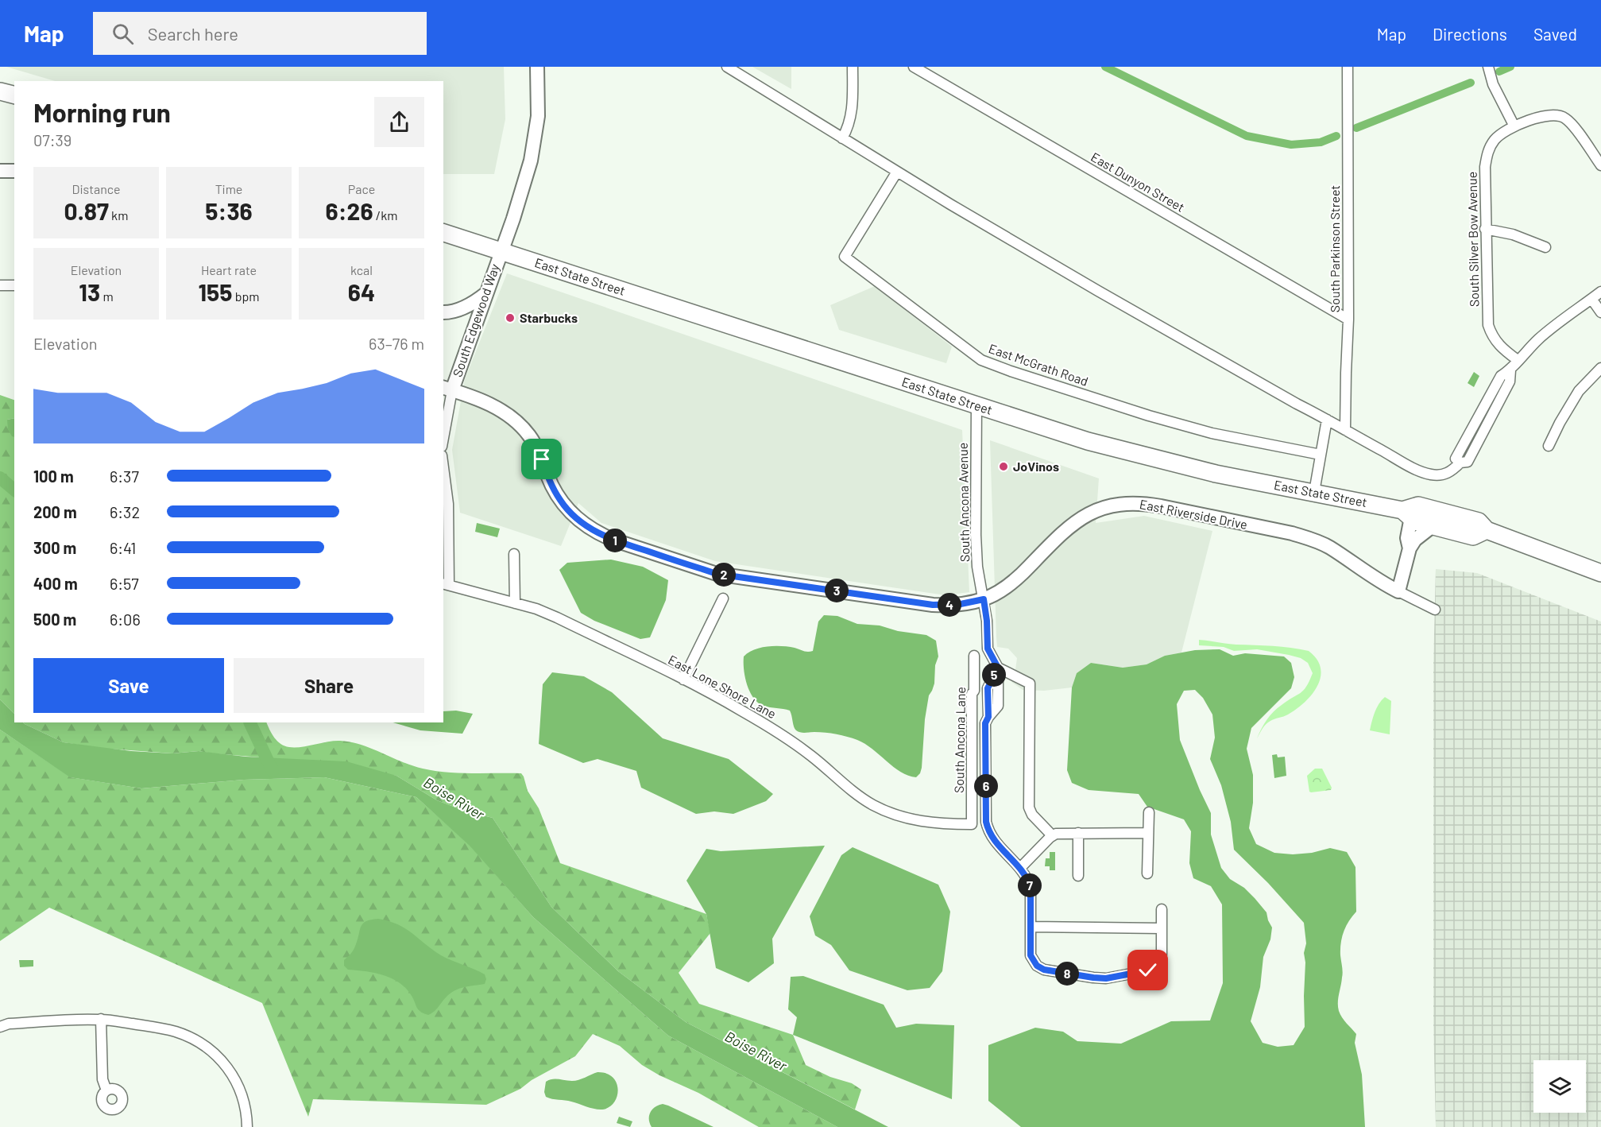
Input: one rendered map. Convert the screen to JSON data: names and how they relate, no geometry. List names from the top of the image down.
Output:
{
  "streets": {
    "highway": ["East State Street"],
    "street": [
      "East Dunyon Street",
      "South Silver Bow Avenue",
      "South Parkinson Street",
      "South Edgewood Way",
      "East McGrath Road",
      "South Ancona Avenue",
      "East Riverside Drive",
      "East Lone Shore Lane",
      "South Ancona Lane"
    ]
  },
  "crossings": [
    ["East Dunyon Street", "South Parkinson Street"],
    ["East State Street", "South Edgewood Way"],
    ["East State Street", "South Ancona Avenue"],
    ["South Edgewood Way", "East Riverside Drive"],
    ["South Ancona Avenue", "East Riverside Drive"],
    ["East Lone Shore Lane", "South Ancona Lane"]
  ],
  "water": ["Boise River"],
  "places": ["Starbucks", "JoVinos"],
  "page": {
    "header": "Map",
    "search": "Search here",
    "nav": ["Map", "Directions", "Saved"],
    "heading": ["Morning run", "07:39"],
    "stats": [
      ["Distance", "0.87 km"],
      ["Time", "5:36"],
      ["Pace", "6:26 /km"],
      ["Elevation", "13 m"],
      ["Heart rate", "155 bpm"],
      ["kcal", "64"]
    ],
    "chart": ["Elevation", "63–76 m"],
    "list": [
      {
        "name": "100 m",
        "note": "6:37"
      },
      {
        "name": "200 m",
        "note": "6:32"
      },
      {
        "name": "300 m",
        "note": "6:41"
      },
      {
        "name": "400 m",
        "note": "6:57"
      },
      {
        "name": "500 m",
        "note": "6:06"
      }
    ],
    "pins": [
      "1",
      "2",
      "3",
      "4",
      "5",
      "6",
      "7",
      "8"
    ],
    "buttons": ["Save", "Share"]
  }
}
